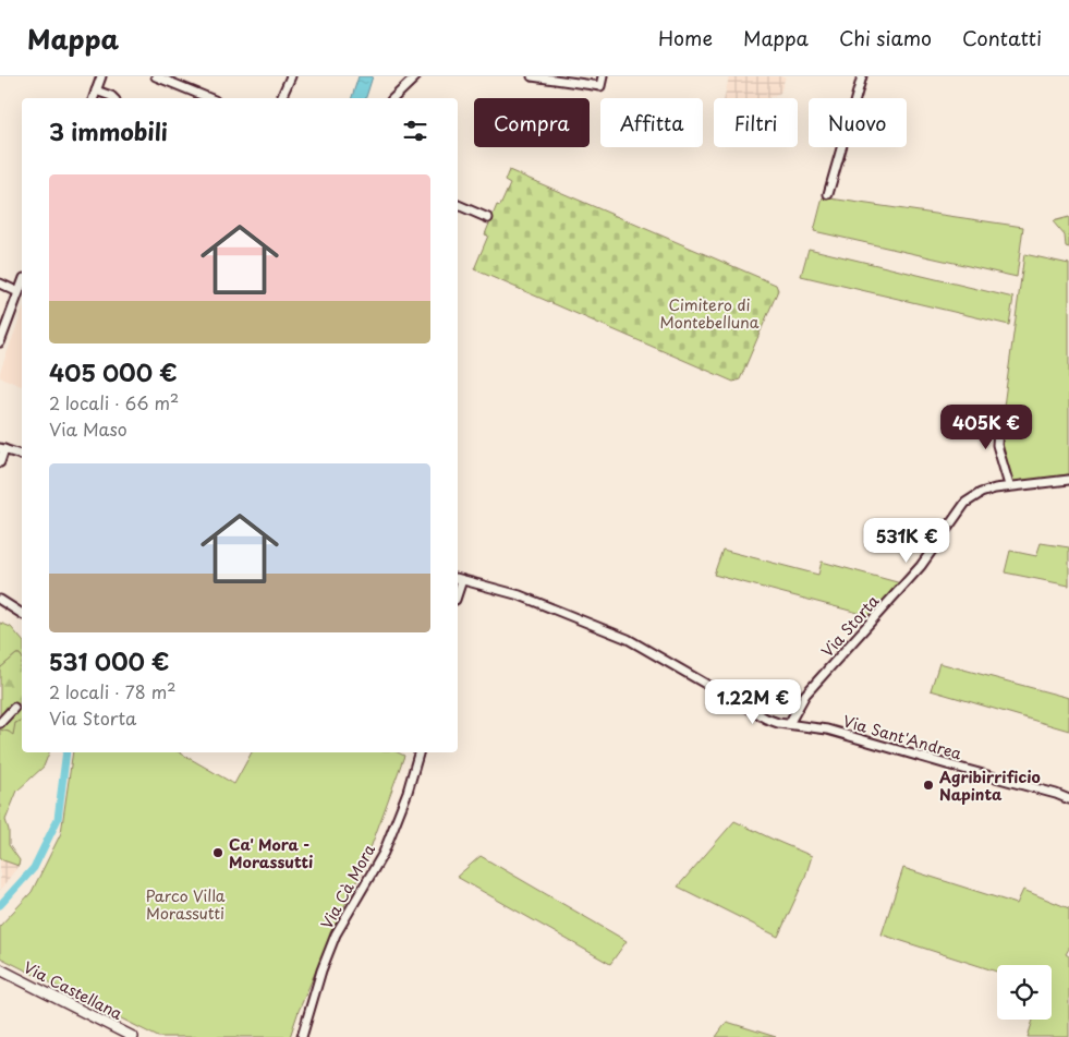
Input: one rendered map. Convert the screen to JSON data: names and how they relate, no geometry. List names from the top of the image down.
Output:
{
  "streets": {
    "main road": ["Via Castellana"],
    "street": ["Via Storta", "Via Sant'Andrea", "Via Cà Mora"]
  },
  "crossings": [
    ["Via Storta", "Via Sant'Andrea"]
  ],
  "parks": ["Cimitero di Montebelluna", "Parco Villa Morassutti"],
  "places": ["Agribirrificio Napinta", "Ca' Mora - Morassutti"],
  "page": {
    "header": "Mappa",
    "nav": [
      "Home",
      "Mappa",
      "Chi siamo",
      "Contatti"
    ],
    "chip": [
      "Compra",
      "Affitta",
      "Filtri",
      "Nuovo"
    ],
    "heading": "3 immobili",
    "list": [
      {
        "name": "405 000 €",
        "note": "2 locali · 66 m² · Via Maso"
      },
      {
        "name": "531 000 €",
        "note": "2 locali · 78 m² · Via Storta"
      }
    ],
    "price": ["405K €", "531K €", "1.22M €"]
  }
}
